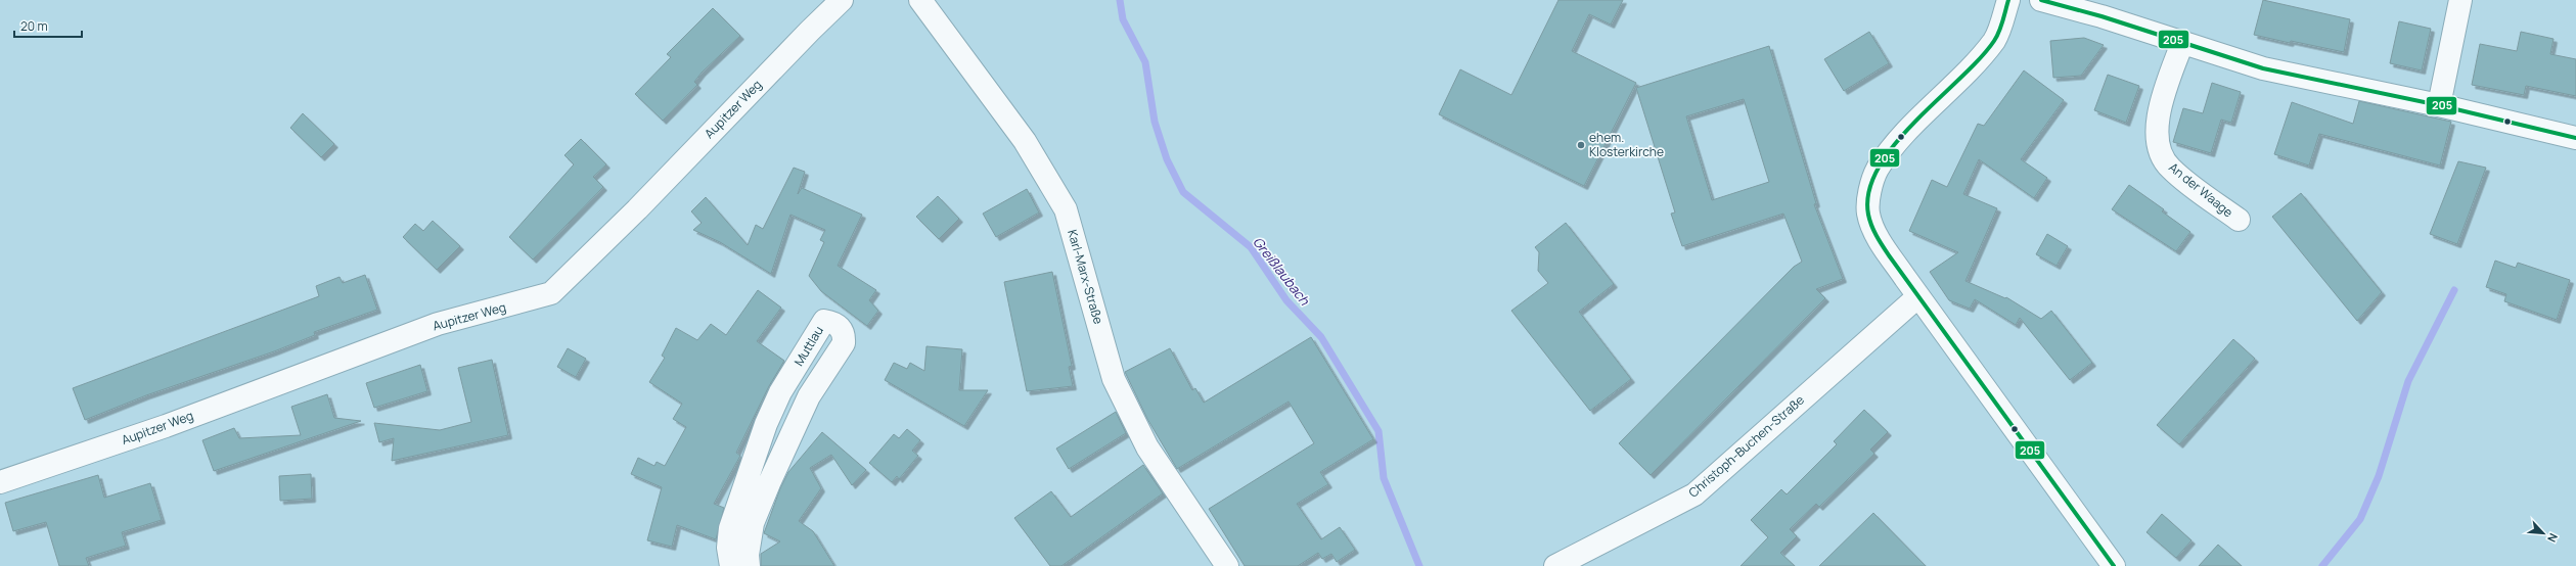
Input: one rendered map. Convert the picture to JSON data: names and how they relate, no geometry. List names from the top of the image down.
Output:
{
  "streets": {
    "street": [
      "Aupitzer Weg",
      "An der Waage",
      "Karl-Marx-Straße",
      "Muttlau",
      "Christoph-Buchen-Straße"
    ]
  },
  "water": ["Greißlaubach"],
  "places": ["ehem. Klosterkirche"],
  "lines": ["transit line 205"],
  "scale_bar": "20 m",
  "north": "bottom right"
}
